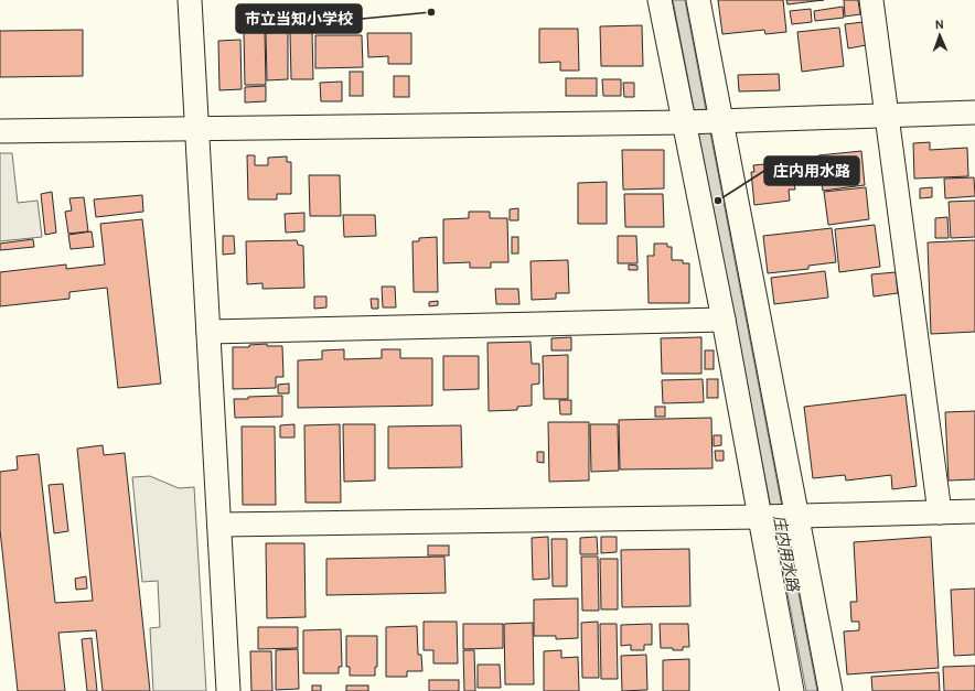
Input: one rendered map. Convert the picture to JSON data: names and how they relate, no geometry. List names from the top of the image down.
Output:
{
  "water": ["庄内用水路"],
  "places": ["市立当知小学校", "庄内用水路"],
  "north": "top"
}
